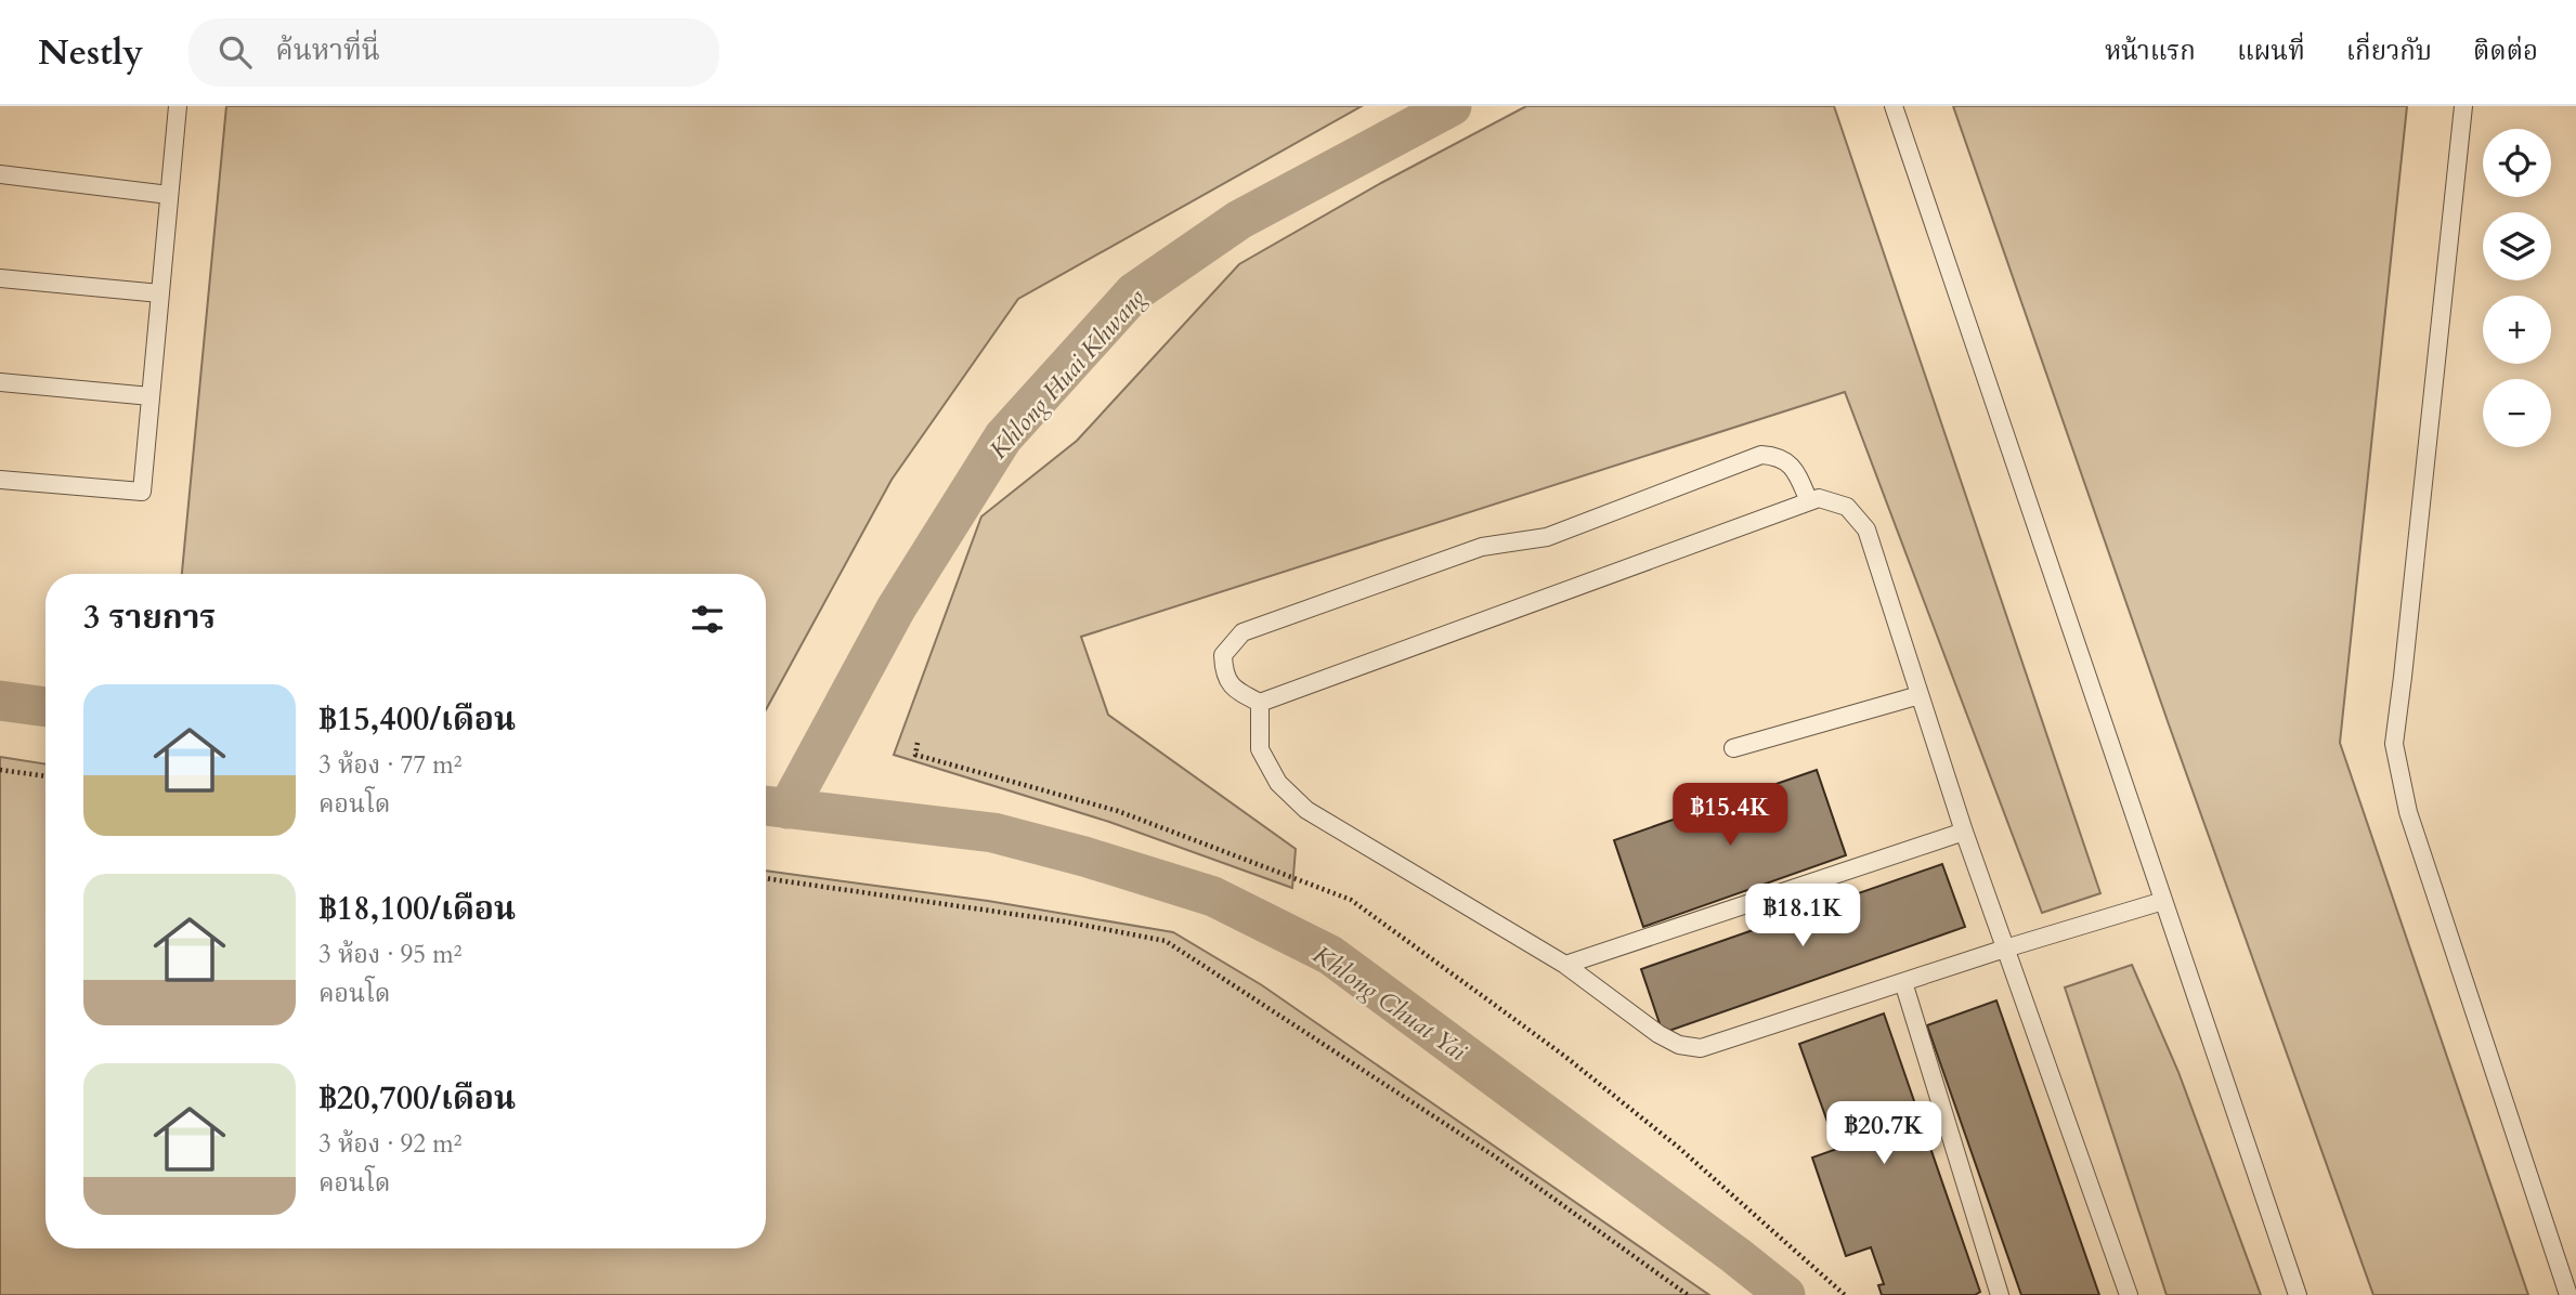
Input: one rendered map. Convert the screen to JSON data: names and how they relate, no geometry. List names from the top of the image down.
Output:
{
  "water": ["Khlong Huai Khwang", "Khlong Chuat Yai"],
  "page": {
    "header": "Nestly",
    "search": "ค้นหาที่นี่",
    "nav": [
      "หน้าแรก",
      "แผนที่",
      "เกี่ยวกับ",
      "ติดต่อ"
    ],
    "map_buttons": ["+", "−"],
    "heading": "3 รายการ",
    "list": [
      {
        "name": "฿15,400/เดือน",
        "note": "3 ห้อง · 77 m² · คอนโด"
      },
      {
        "name": "฿18,100/เดือน",
        "note": "3 ห้อง · 95 m² · คอนโด"
      },
      {
        "name": "฿20,700/เดือน",
        "note": "3 ห้อง · 92 m² · คอนโด"
      }
    ],
    "price": ["฿15.4K", "฿18.1K", "฿20.7K"]
  }
}
